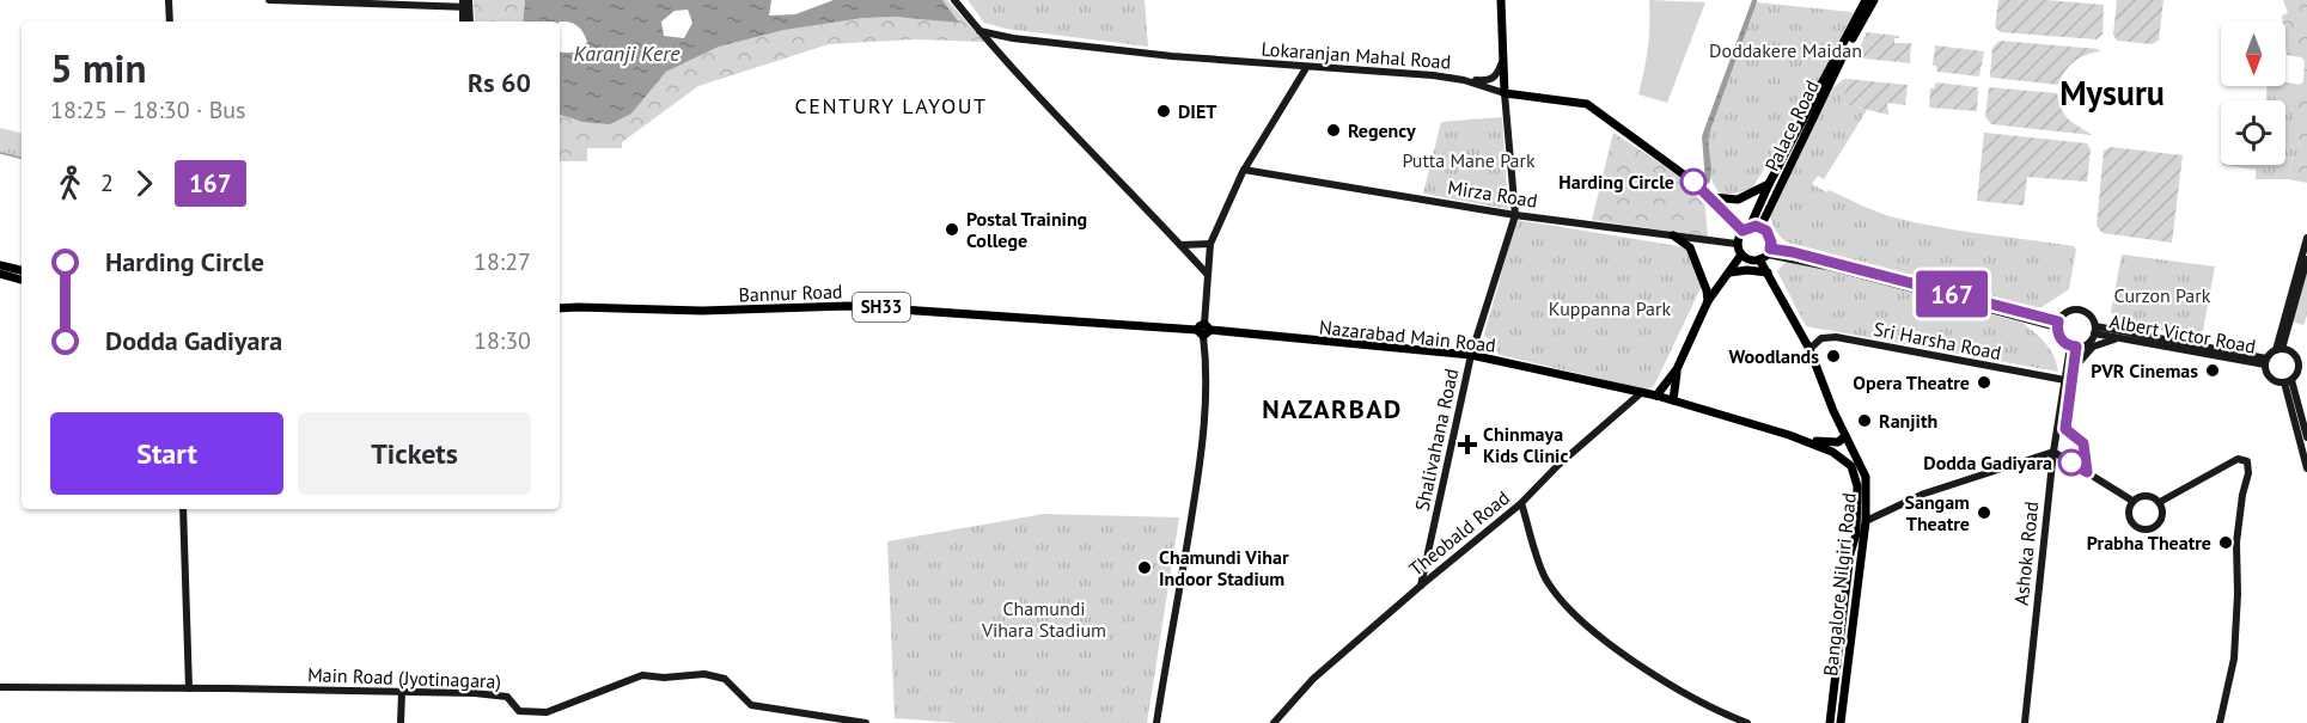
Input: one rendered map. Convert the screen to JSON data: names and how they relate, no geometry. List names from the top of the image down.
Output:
{
  "streets": {
    "main road": [
      "Lokaranjan Mahal Road",
      "Palace Road",
      "Bannur Road",
      "SH33",
      "Nazarabad Main Road",
      "Bangalore Nilgiri Road"
    ],
    "street": [
      "Mirza Road",
      "Albert Victor Road",
      "Sri Harsha Road",
      "Shalivahana Road",
      "Theobald Road",
      "Ashoka Road",
      "Main Road (Jyotinagara)"
    ]
  },
  "crossings": [
    ["Lokaranjan Mahal Road", "Palace Road"],
    ["Lokaranjan Mahal Road", "Mirza Road"],
    ["Lokaranjan Mahal Road", "Shalivahana Road"],
    ["Lokaranjan Mahal Road", "Bangalore Nilgiri Road"],
    ["Palace Road", "Mirza Road"],
    ["Palace Road", "Bangalore Nilgiri Road"],
    ["Mirza Road", "Shalivahana Road"],
    ["Mirza Road", "Bangalore Nilgiri Road"],
    ["Bannur Road", "Nazarabad Main Road"],
    ["Albert Victor Road", "Ashoka Road"],
    ["Nazarabad Main Road", "Shalivahana Road"],
    ["Nazarabad Main Road", "Theobald Road"],
    ["Sri Harsha Road", "Ashoka Road"],
    ["Sri Harsha Road", "Bangalore Nilgiri Road"],
    ["Shalivahana Road", "Theobald Road"]
  ],
  "districts": ["Mysuru", "CENTURY LAYOUT", "NAZARBAD"],
  "water": ["Karanji Kere"],
  "parks": [
    "Doddakere Maidan",
    "Putta Mane Park",
    "Curzon Park",
    "Kuppanna Park",
    "Chamundi Vihara Stadium"
  ],
  "places": {
    "other": [
      "DIET",
      "Regency",
      "Harding Circle",
      "Postal Training College",
      "Woodlands",
      "PVR Cinemas",
      "Opera Theatre",
      "Ranjith",
      "Dodda Gadiyara",
      "Sangam Theatre",
      "Prabha Theatre",
      "Chamundi Vihar Indoor Stadium"
    ],
    "health": ["Chinmaya Kids Clinic"]
  },
  "lines": ["bus line 167"],
  "north": "bottom",
  "page": {
    "on_map": "167",
    "heading": ["5 min", "18:25 – 18:30 · Bus", "Rs 60"],
    "legs": ["2", "167"],
    "list": [
      {
        "name": "Harding Circle",
        "value": "18:27"
      },
      {
        "name": "Dodda Gadiyara",
        "value": "18:30"
      }
    ],
    "buttons": ["Start", "Tickets"]
  }
}
